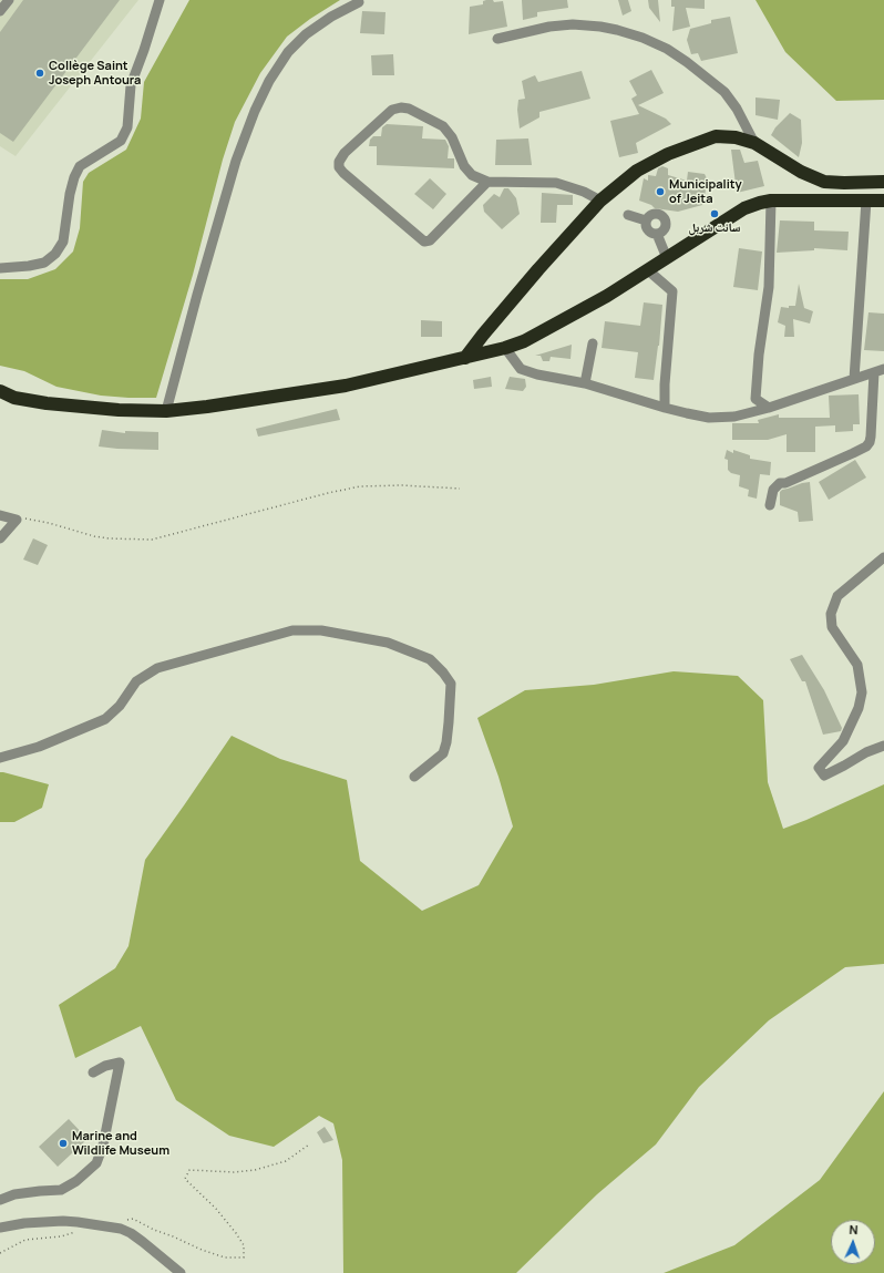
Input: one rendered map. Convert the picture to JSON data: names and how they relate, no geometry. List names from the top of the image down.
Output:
{
  "places": [
    "Collège Saint Joseph Antoura",
    "Municipality of Jeita",
    "سانت شربل",
    "Marine and Wildlife Museum"
  ],
  "north": "top"
}
